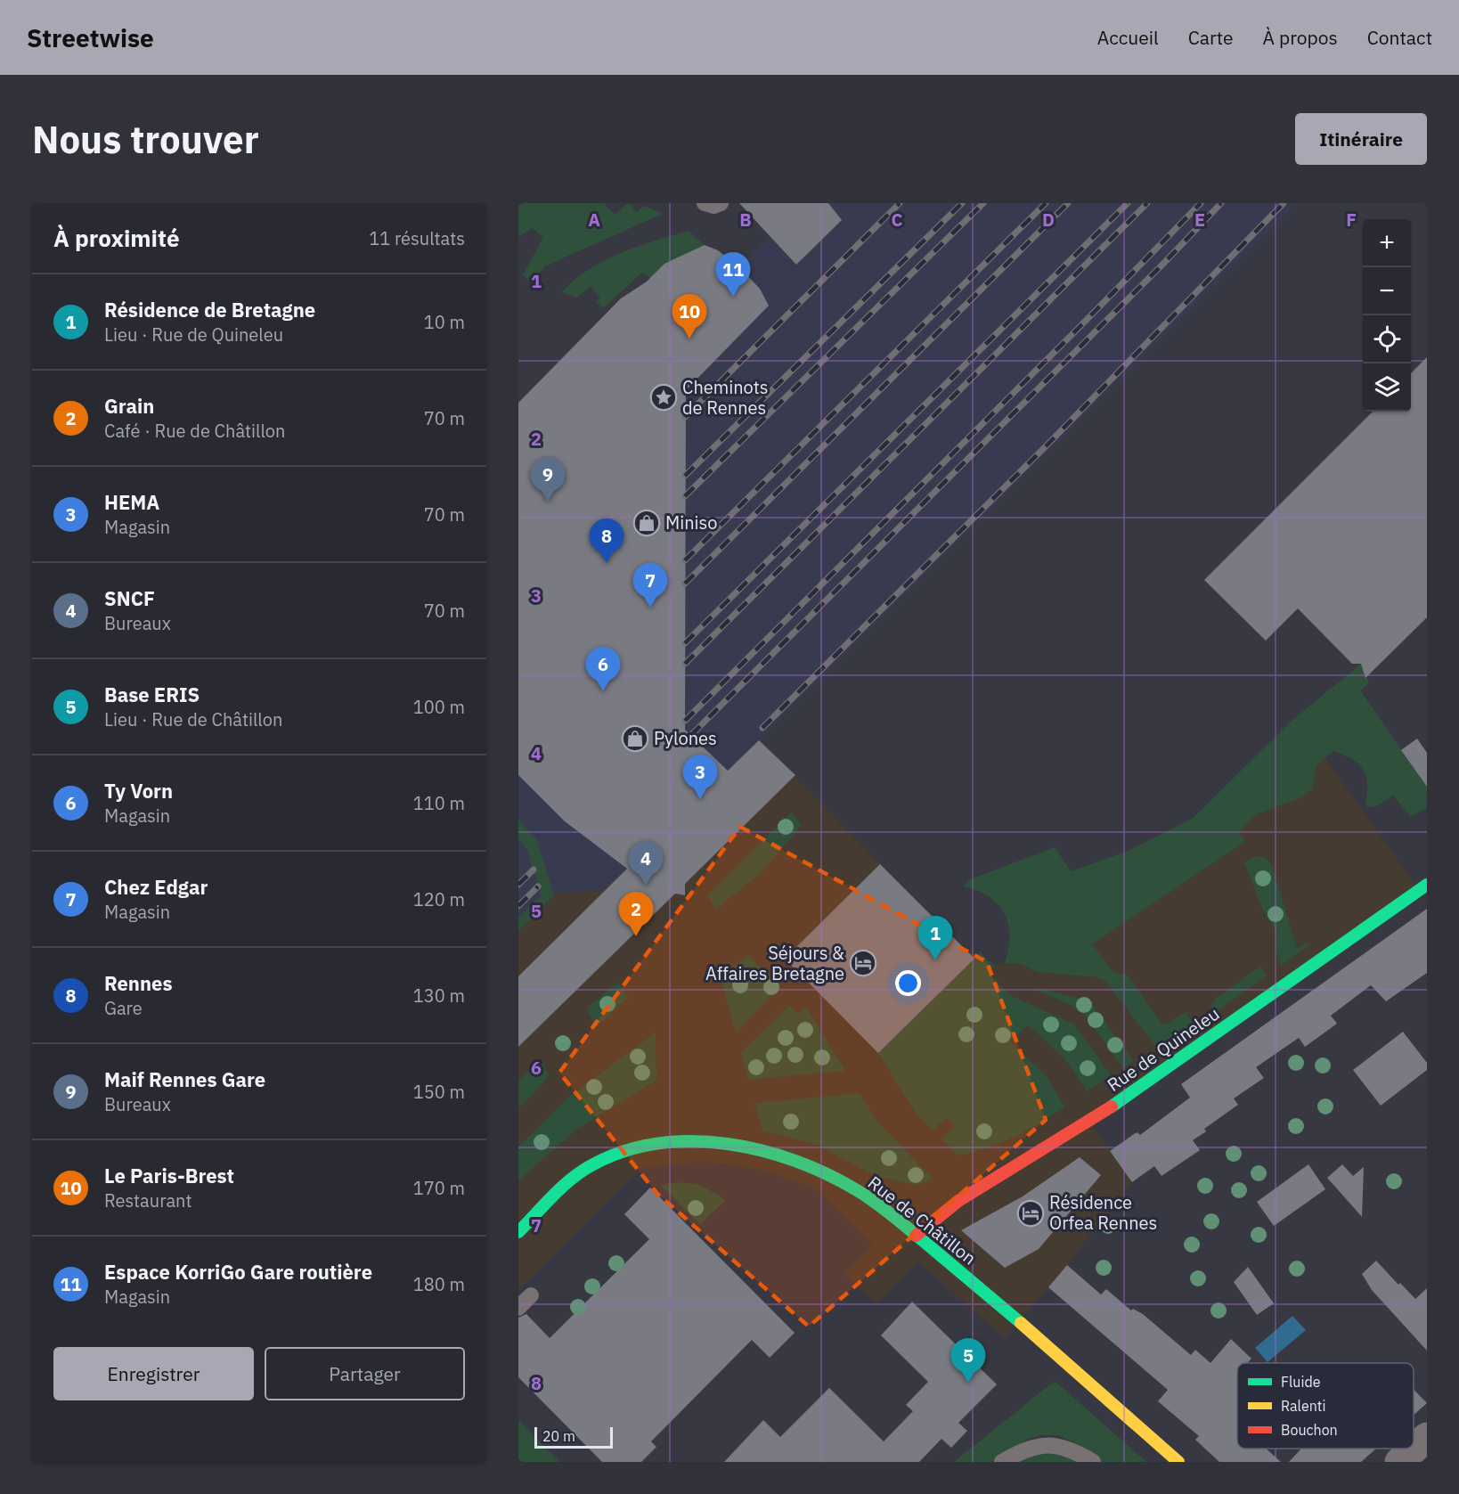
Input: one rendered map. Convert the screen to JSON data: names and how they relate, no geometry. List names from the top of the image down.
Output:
{
  "streets": {
    "street": ["Rue de Quineleu", "Rue de Châtillon"]
  },
  "crossings": [
    ["Rue de Quineleu", "Rue de Châtillon"]
  ],
  "places": {
    "place": ["Cheminots de Rennes"],
    "shop": ["Miniso", "Pylones"],
    "hotel": ["Séjours & Affaires Bretagne", "Résidence Orfea Rennes"]
  },
  "legend": ["Fluide", "Ralenti", "Bouchon"],
  "scale_bar": "20 m",
  "page": {
    "header": "Streetwise",
    "nav": [
      "Accueil",
      "Carte",
      "À propos",
      "Contact"
    ],
    "buttons": [
      "Itinéraire",
      ["Enregistrer", "Partager"]
    ],
    "title": "Nous trouver",
    "heading": ["À proximité", "11 résultats"],
    "map_buttons": ["+", "−"],
    "pins": [
      "11",
      "10",
      "9",
      "8",
      "7",
      "6",
      "3",
      "4",
      "2",
      "1",
      "5"
    ],
    "list": [
      {
        "mark": "1",
        "name": "Résidence de Bretagne",
        "note": "Lieu · Rue de Quineleu",
        "value": "10 m"
      },
      {
        "mark": "2",
        "name": "Grain",
        "note": "Café · Rue de Châtillon",
        "value": "70 m"
      },
      {
        "mark": "3",
        "name": "HEMA",
        "note": "Magasin",
        "value": "70 m"
      },
      {
        "mark": "4",
        "name": "SNCF",
        "note": "Bureaux",
        "value": "70 m"
      },
      {
        "mark": "5",
        "name": "Base ERIS",
        "note": "Lieu · Rue de Châtillon",
        "value": "100 m"
      },
      {
        "mark": "6",
        "name": "Ty Vorn",
        "note": "Magasin",
        "value": "110 m"
      },
      {
        "mark": "7",
        "name": "Chez Edgar",
        "note": "Magasin",
        "value": "120 m"
      },
      {
        "mark": "8",
        "name": "Rennes",
        "note": "Gare",
        "value": "130 m"
      },
      {
        "mark": "9",
        "name": "Maif Rennes Gare",
        "note": "Bureaux",
        "value": "150 m"
      },
      {
        "mark": "10",
        "name": "Le Paris-Brest",
        "note": "Restaurant",
        "value": "170 m"
      },
      {
        "mark": "11",
        "name": "Espace KorriGo Gare routière",
        "note": "Magasin",
        "value": "180 m"
      }
    ],
    "scale": "20 m"
  },
  "grid": {
    "columns": [
      "A",
      "B",
      "C",
      "D",
      "E",
      "F"
    ],
    "rows": [
      "1",
      "2",
      "3",
      "4",
      "5",
      "6",
      "7",
      "8"
    ]
  }
}
